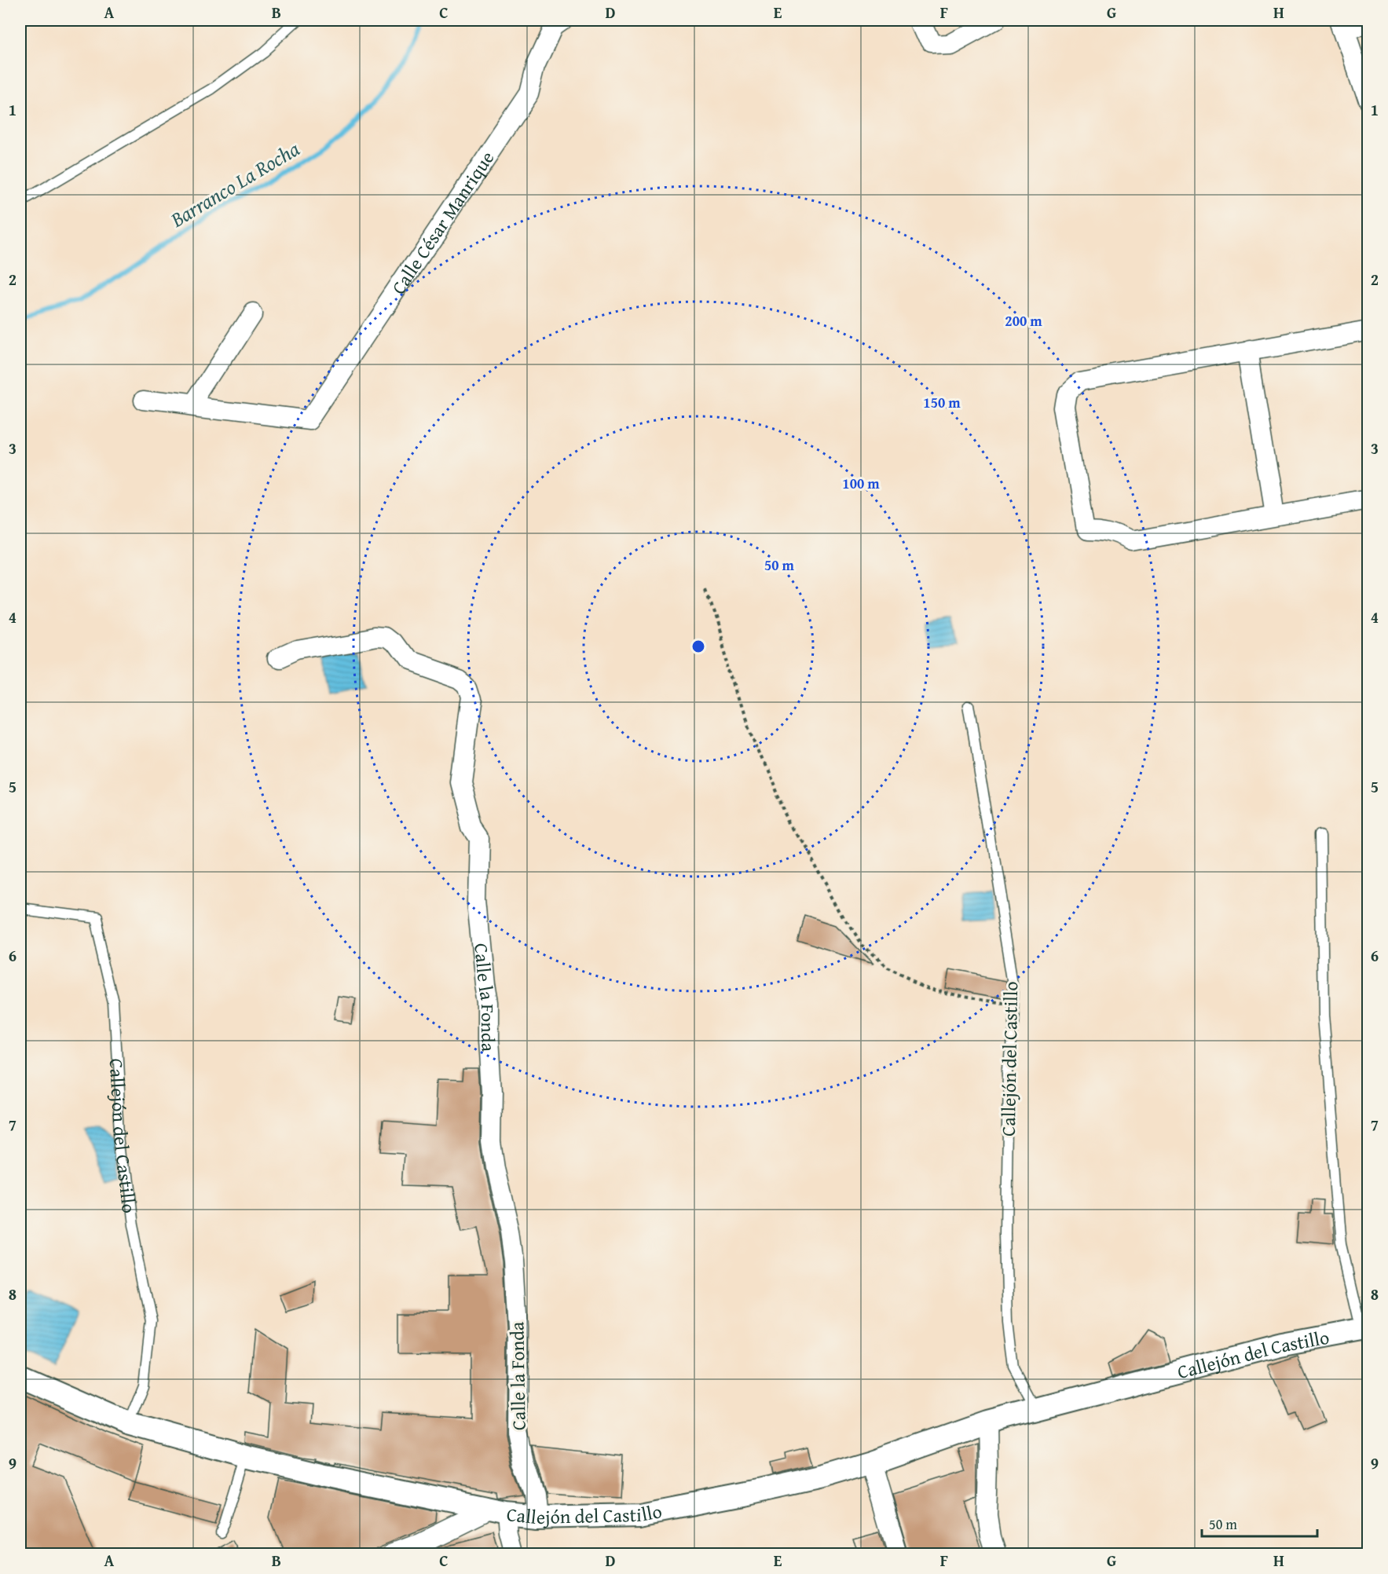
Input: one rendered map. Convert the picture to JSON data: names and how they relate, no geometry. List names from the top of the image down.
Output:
{
  "streets": {
    "street": ["Calle César Manrique", "Calle la Fonda", "Callejón del Castillo"]
  },
  "crossings": [
    ["Calle la Fonda", "Callejón del Castillo"]
  ],
  "water": ["Barranco La Rocha"],
  "scale_bar": "50 m",
  "grid": {
    "columns": [
      "A",
      "B",
      "C",
      "D",
      "E",
      "F",
      "G",
      "H"
    ],
    "rows": [
      "1",
      "2",
      "3",
      "4",
      "5",
      "6",
      "7",
      "8",
      "9"
    ]
  },
  "rings": [
    "200 m",
    "150 m",
    "100 m",
    "50 m"
  ]
}
